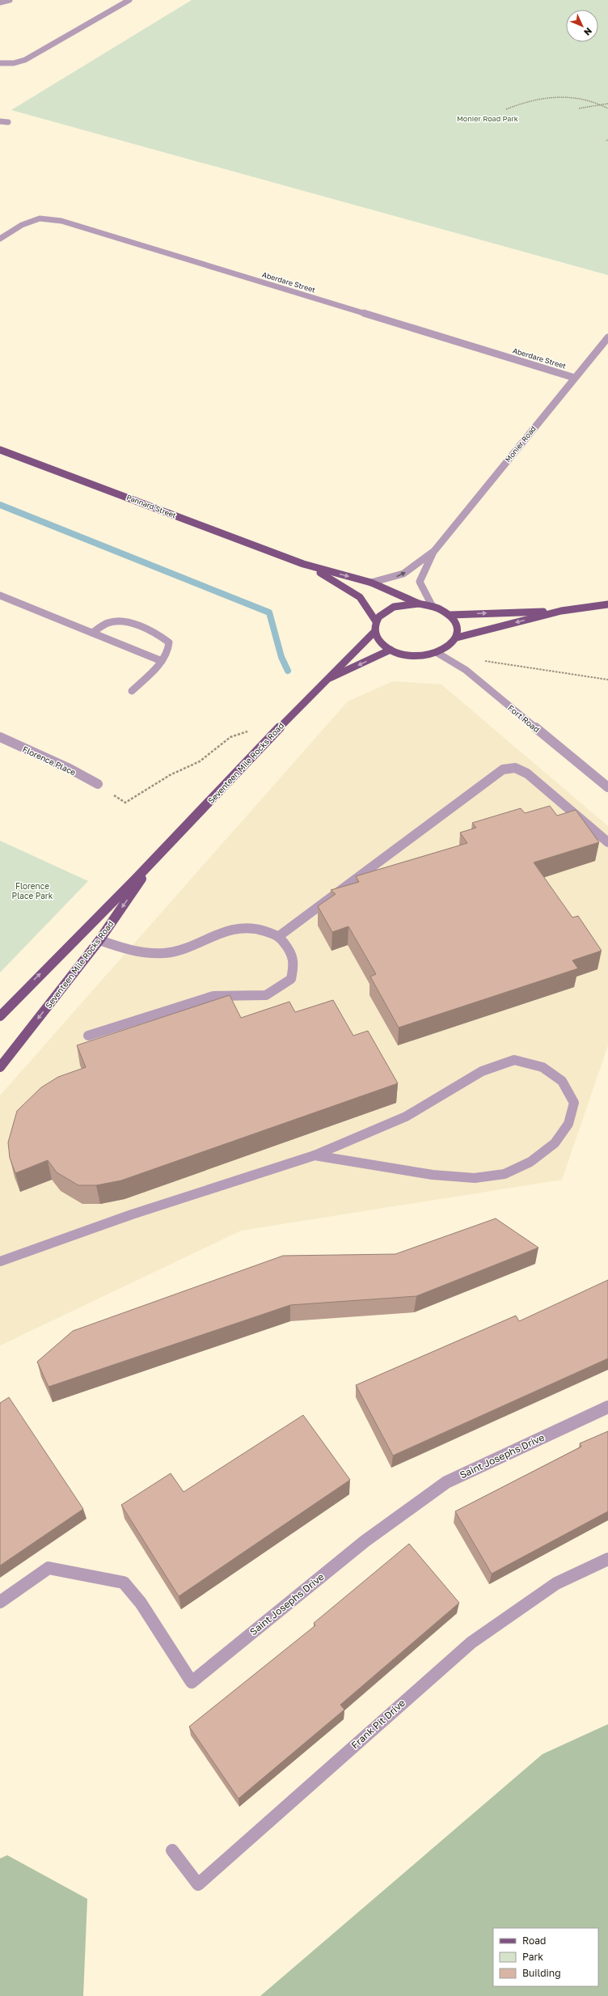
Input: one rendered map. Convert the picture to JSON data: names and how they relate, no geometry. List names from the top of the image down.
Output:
{
  "streets": {
    "main road": ["Pannard Street", "Seventeen Mile Rocks Road"],
    "street": [
      "Aberdare Street",
      "Monier Road",
      "Fort Road",
      "Florence Place",
      "Saint Josephs Drive",
      "Frank Pit Drive"
    ]
  },
  "crossings": [
    ["Aberdare Street", "Monier Road"],
    ["Monier Road", "Pannard Street"],
    ["Monier Road", "Fort Road"],
    ["Monier Road", "Seventeen Mile Rocks Road"],
    ["Pannard Street", "Fort Road"],
    ["Pannard Street", "Seventeen Mile Rocks Road"],
    ["Fort Road", "Seventeen Mile Rocks Road"]
  ],
  "parks": ["Monier Road Park", "Florence Place Park"],
  "legend": ["Road", "Park", "Building"],
  "north": "bottom right"
}
